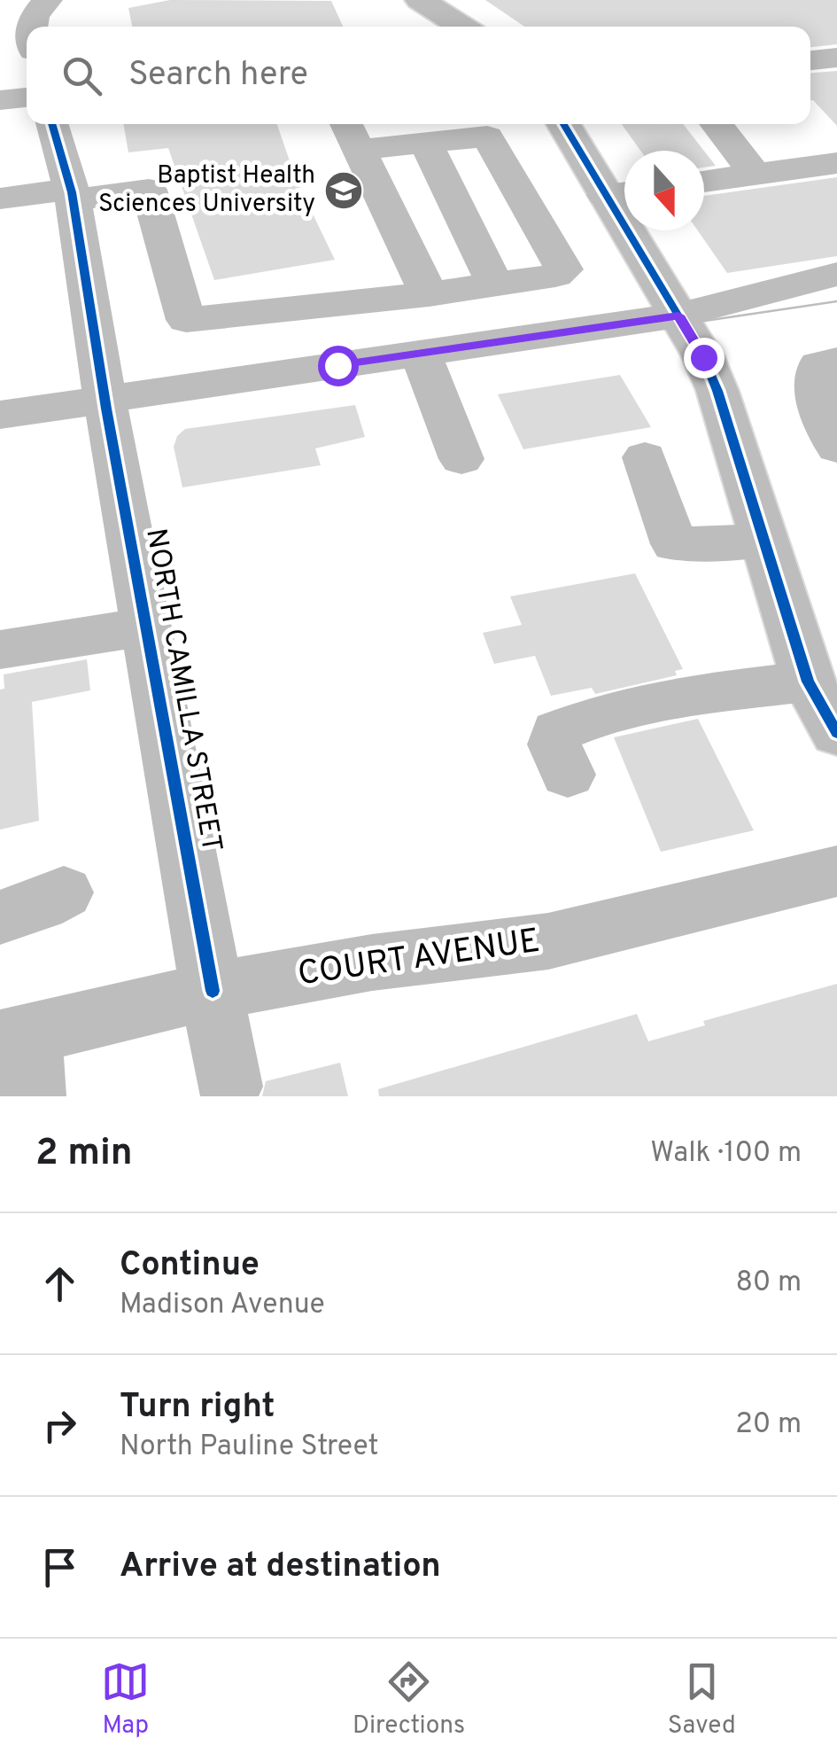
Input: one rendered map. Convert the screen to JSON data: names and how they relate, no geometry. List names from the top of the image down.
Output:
{
  "streets": {
    "street": ["NORTH CAMILLA STREET", "COURT AVENUE"]
  },
  "crossings": [
    ["NORTH CAMILLA STREET", "COURT AVENUE"]
  ],
  "places": {
    "school or university": ["Baptist Health Sciences University"]
  },
  "north": "bottom",
  "page": {
    "search": "Search here",
    "heading": ["2 min", "Walk · 100 m"],
    "list": [
      ["Continue", "Madison Avenue", "80 m"],
      ["Turn right", "North Pauline Street", "20 m"],
      "Arrive at destination"
    ],
    "nav": ["Map", "Directions", "Saved"]
  }
}
